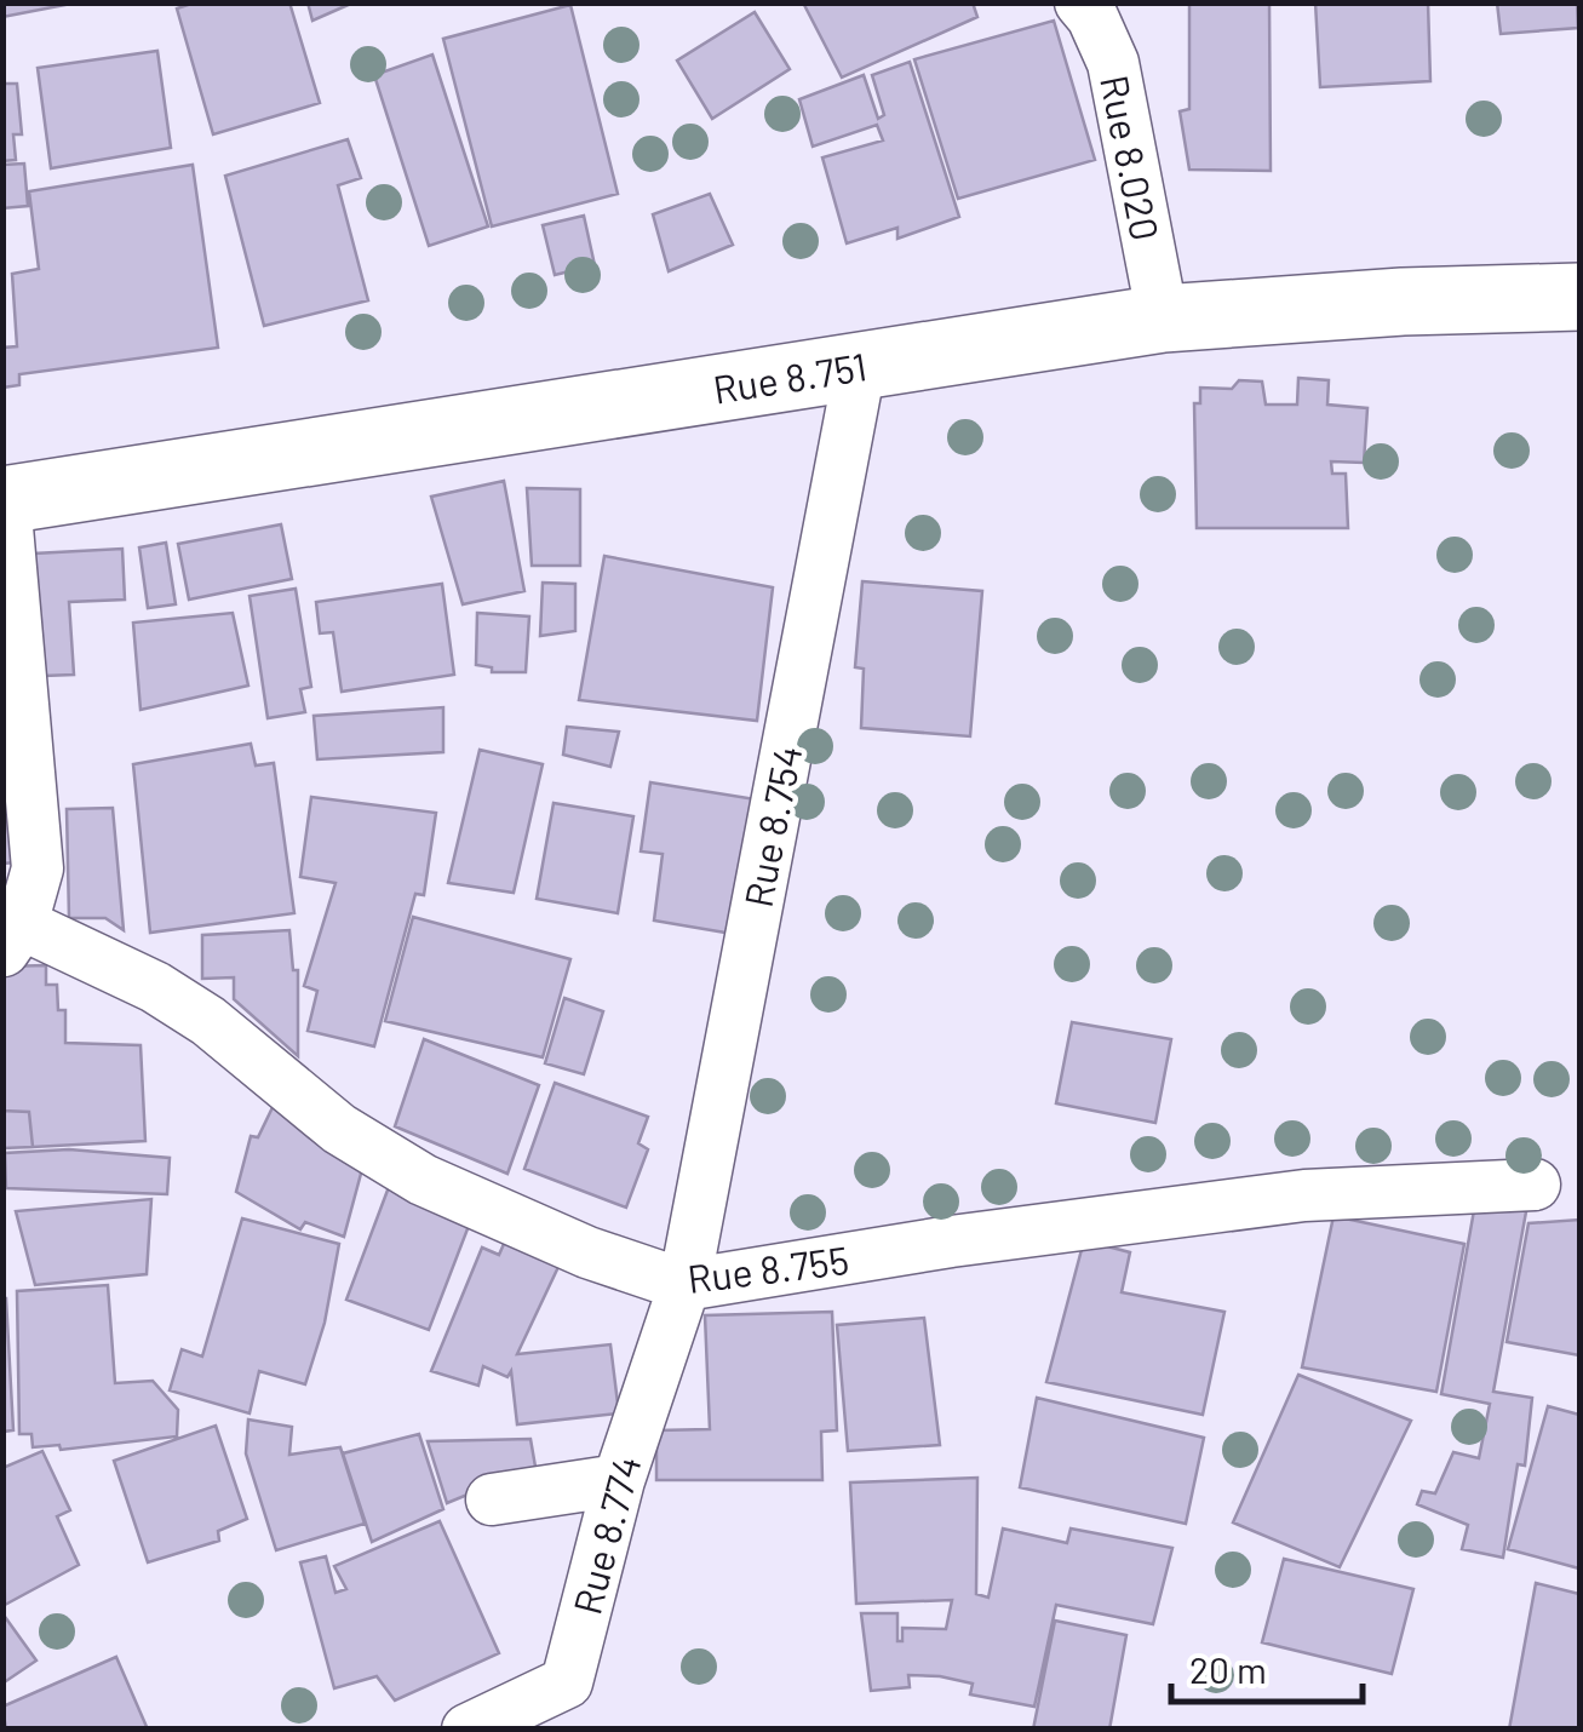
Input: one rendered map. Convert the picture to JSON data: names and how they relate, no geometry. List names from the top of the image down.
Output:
{
  "streets": {
    "main road": ["Rue 8.751"],
    "street": [
      "Rue 8.020",
      "Rue 8.754",
      "Rue 8.755",
      "Rue 8.774"
    ]
  },
  "crossings": [
    ["Rue 8.020", "Rue 8.751"],
    ["Rue 8.751", "Rue 8.754"],
    ["Rue 8.754", "Rue 8.755"],
    ["Rue 8.754", "Rue 8.774"],
    ["Rue 8.755", "Rue 8.774"]
  ],
  "scale_bar": "20 m"
}
